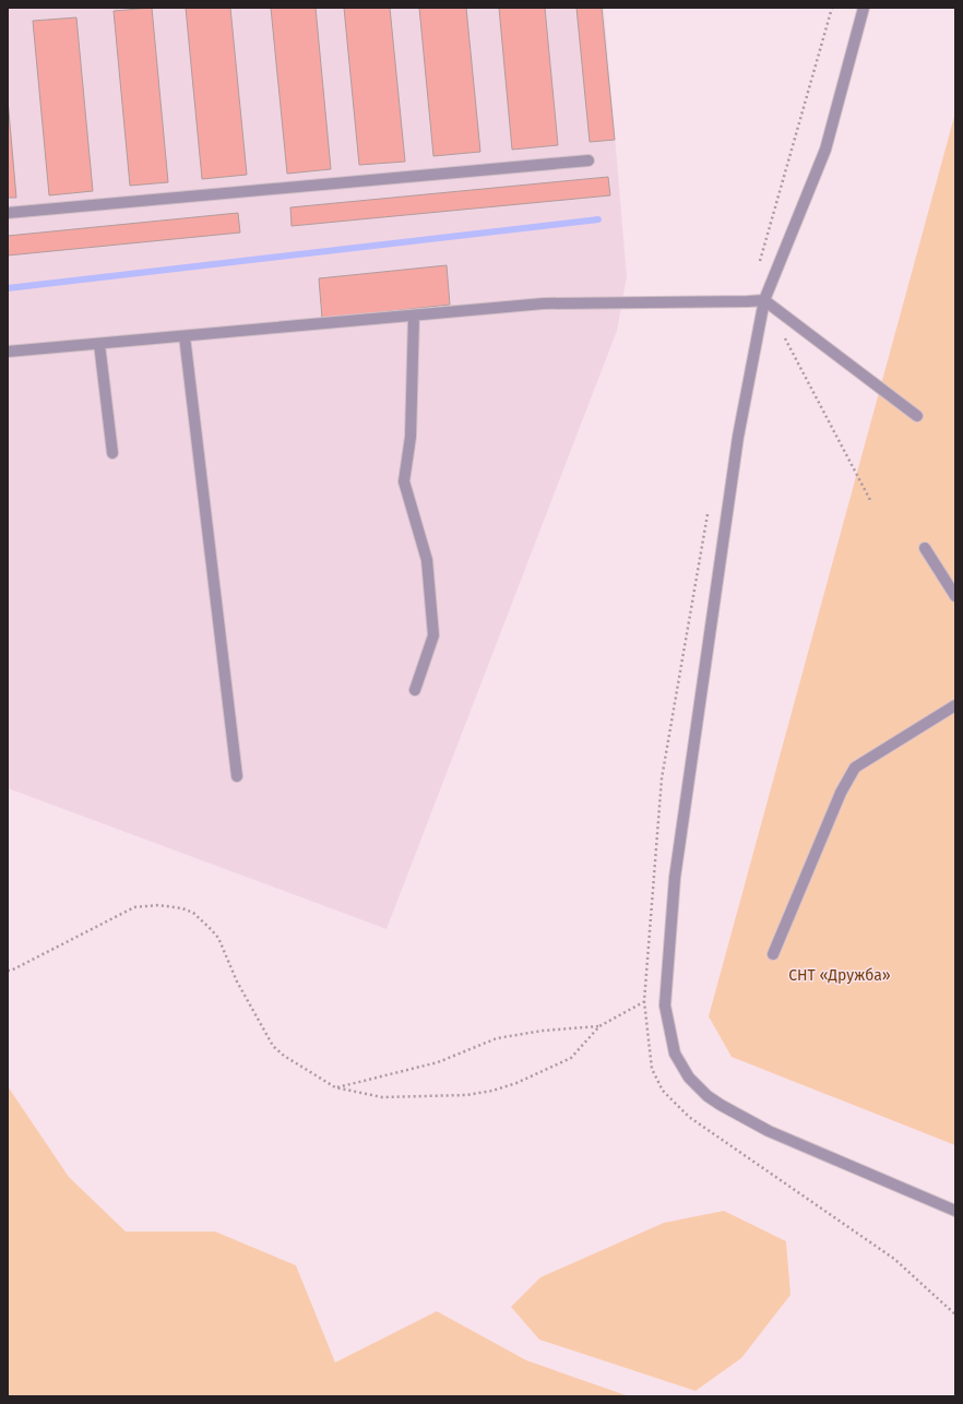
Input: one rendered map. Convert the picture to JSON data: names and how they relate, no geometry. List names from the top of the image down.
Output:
{
  "parks": ["СНТ «Дружба»"]
}
